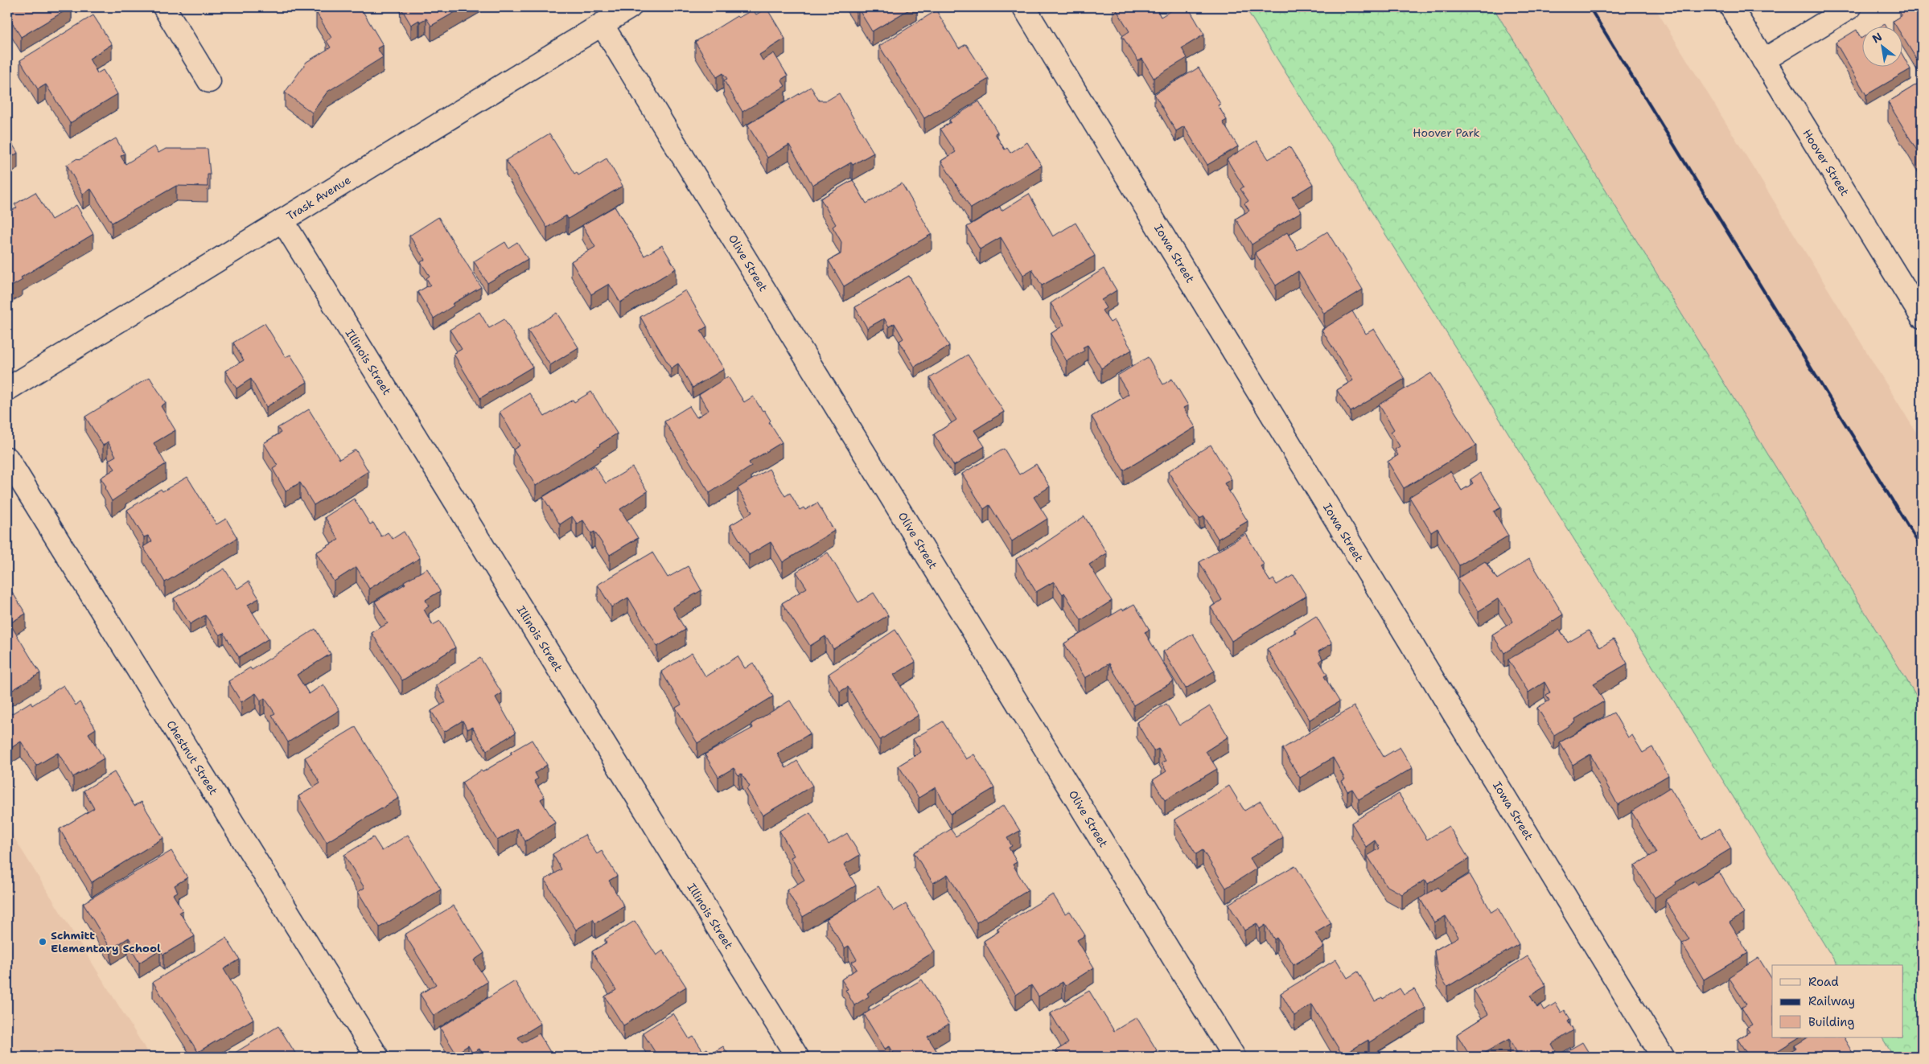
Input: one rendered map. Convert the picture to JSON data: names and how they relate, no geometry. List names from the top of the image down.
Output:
{
  "streets": {
    "street": [
      "Hoover Street",
      "Trask Avenue",
      "Iowa Street",
      "Olive Street",
      "Illinois Street",
      "Chestnut Street"
    ]
  },
  "crossings": [
    ["Trask Avenue", "Olive Street"],
    ["Trask Avenue", "Illinois Street"]
  ],
  "parks": ["Hoover Park"],
  "places": ["Schmitt Elementary School"],
  "legend": ["Road", "Railway", "Building"],
  "north": "top left"
}
